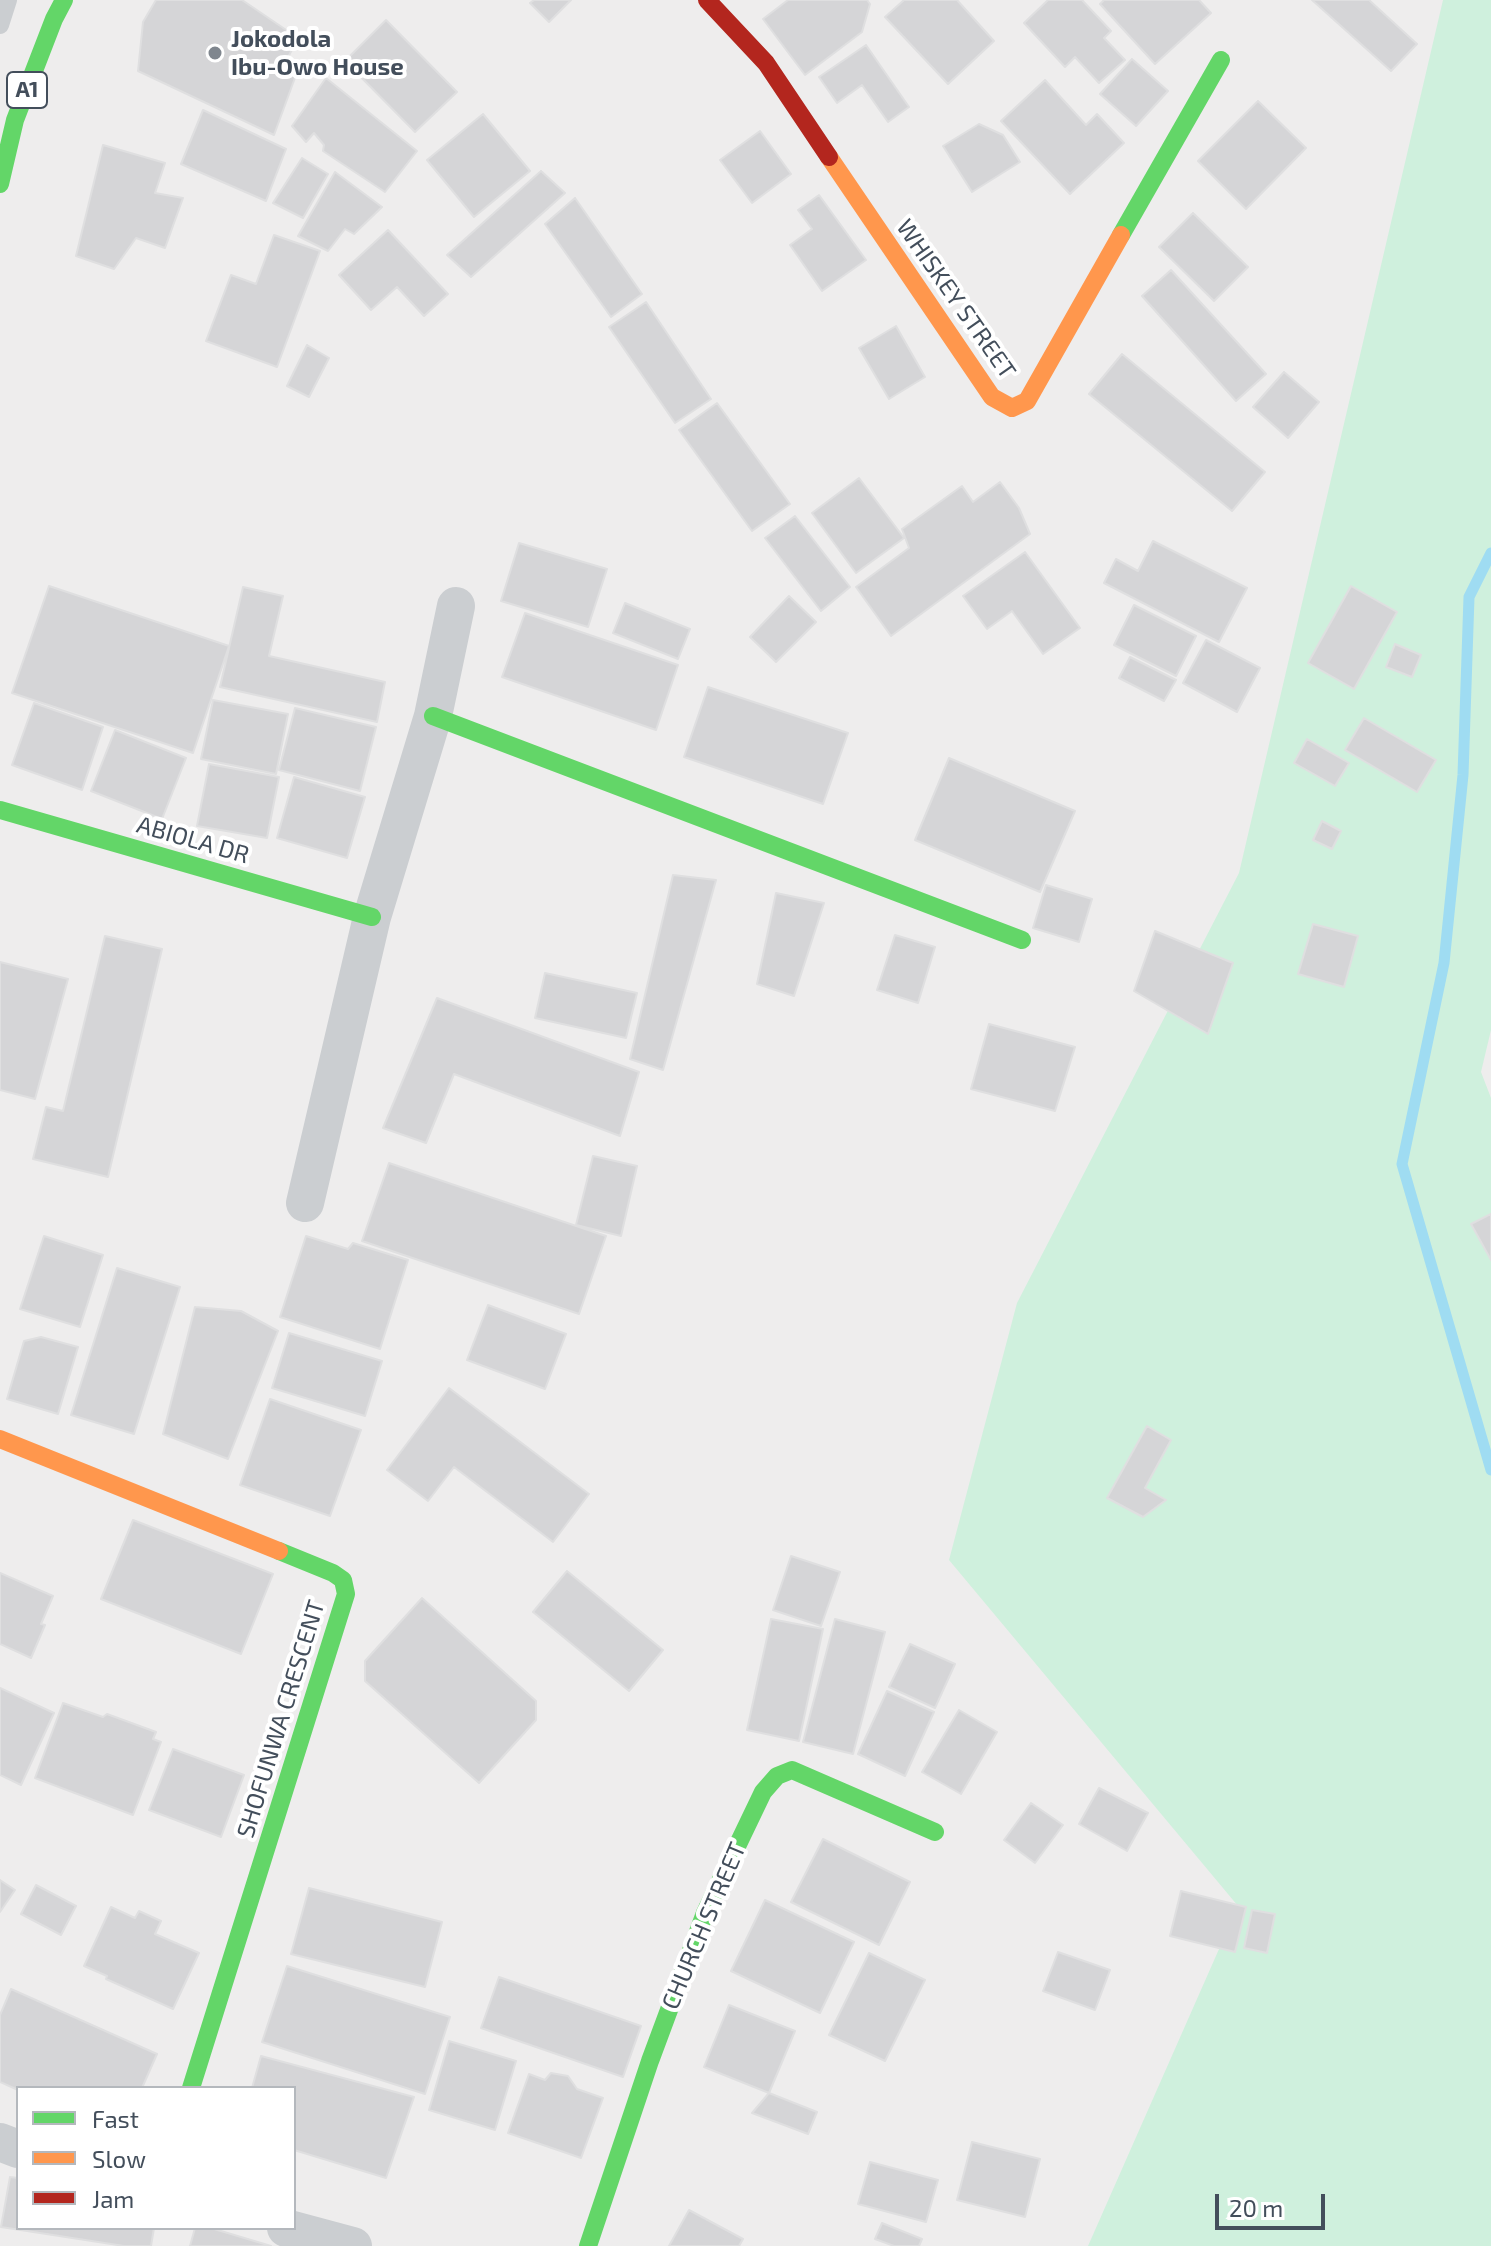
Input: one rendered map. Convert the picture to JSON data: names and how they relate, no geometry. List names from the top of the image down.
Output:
{
  "streets": {
    "main road": [
      "A1",
      "WHISKEY STREET",
      "ABIOLA DR",
      "SHOFUNWA CRESCENT",
      "CHURCH STREET"
    ]
  },
  "places": ["Jokodola Ibu-Owo House"],
  "legend": ["Fast", "Slow", "Jam"],
  "scale_bar": "20 m"
}
